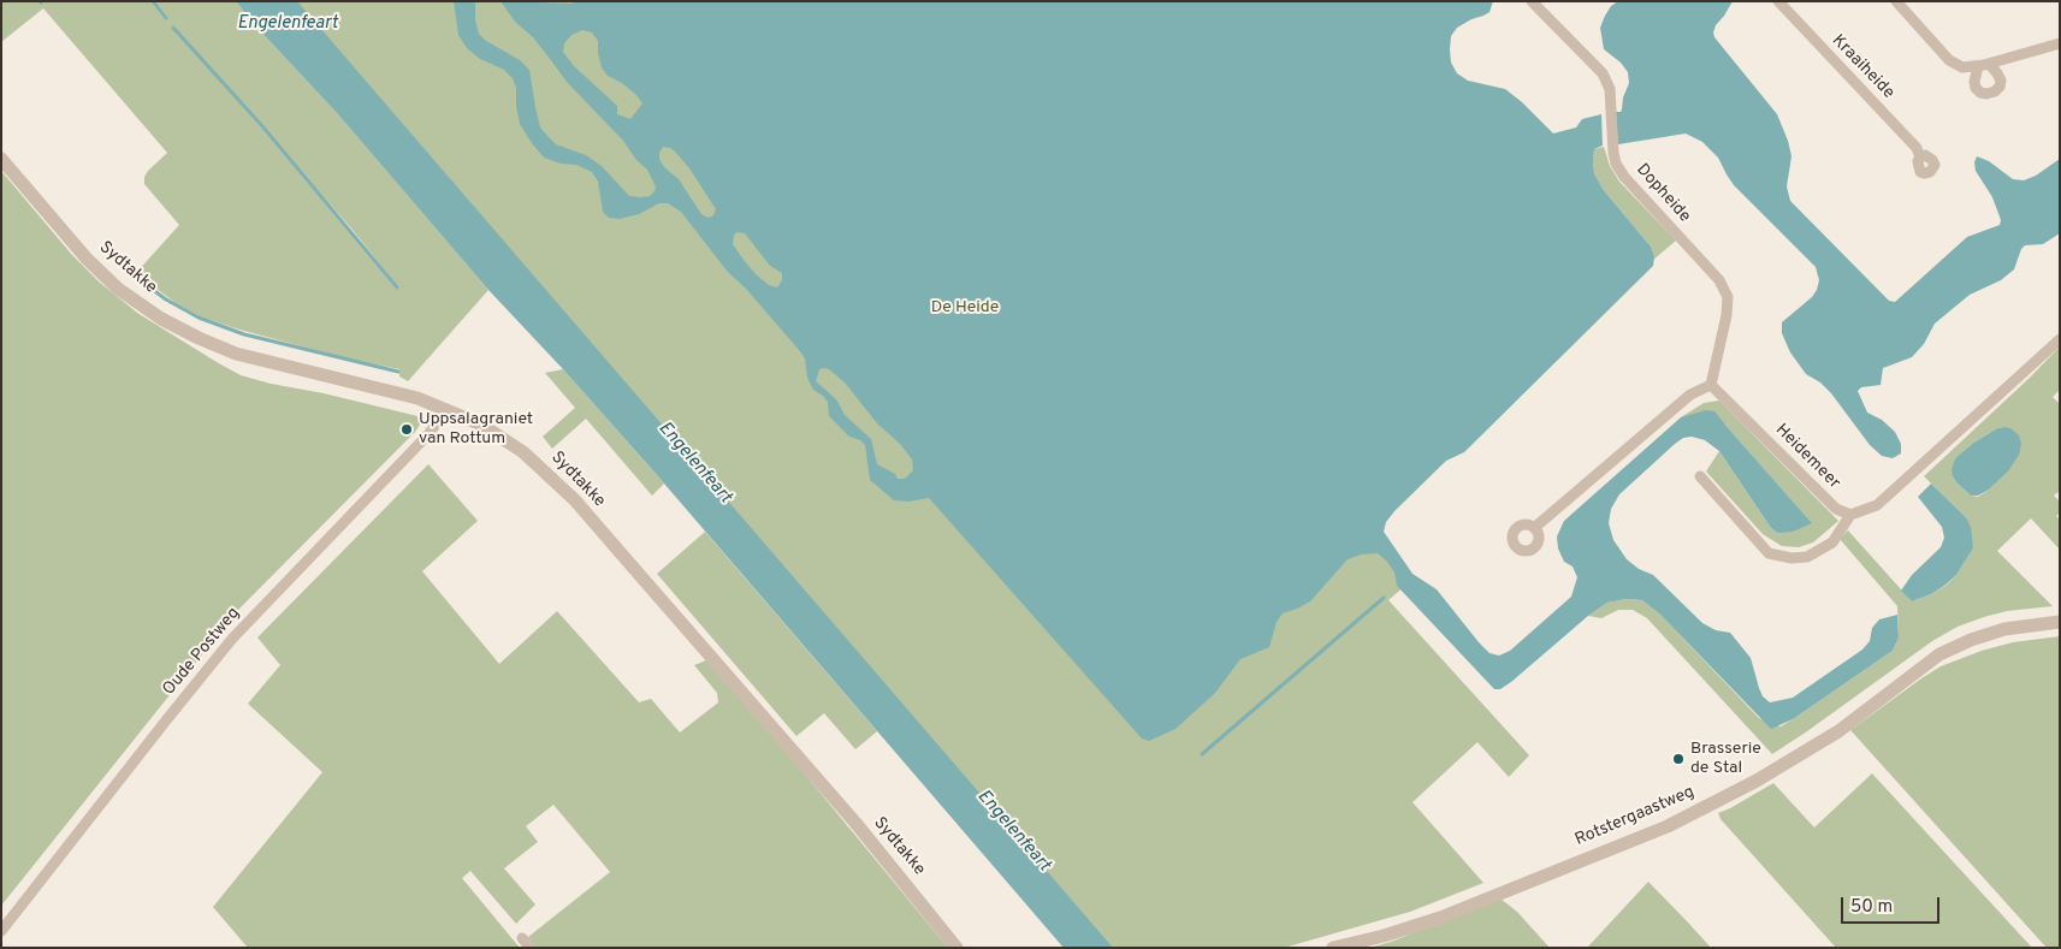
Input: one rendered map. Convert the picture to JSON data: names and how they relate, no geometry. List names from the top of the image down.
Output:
{
  "streets": {
    "street": [
      "Kraaiheide",
      "Dopheide",
      "Sydtakke",
      "Heidemeer",
      "Oude Postweg",
      "Rotstergaastweg"
    ]
  },
  "crossings": [
    ["Dopheide", "Heidemeer"],
    ["Sydtakke", "Oude Postweg"]
  ],
  "water": ["Engelenfeart"],
  "parks": ["De Heide"],
  "places": ["Uppsalagraniet van Rottum", "Brasserie de Stal"],
  "scale_bar": "50 m"
}
